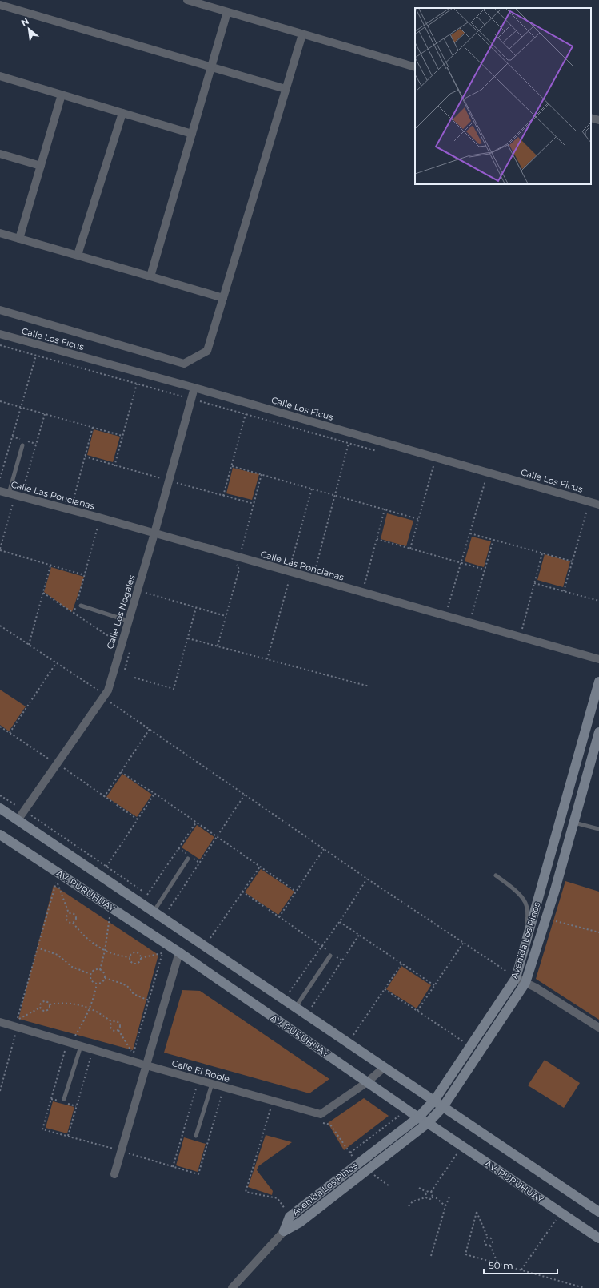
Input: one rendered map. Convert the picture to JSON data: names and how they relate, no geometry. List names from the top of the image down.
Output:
{
  "streets": {
    "main road": ["AV. PURUHUAY", "Avenida Los Pinos"],
    "street": [
      "Calle Los Ficus",
      "Calle Las Poncianas",
      "Calle Los Nogales",
      "Calle El Roble"
    ]
  },
  "crossings": [
    ["Calle Los Ficus", "Calle Los Nogales"],
    ["Calle Las Poncianas", "Calle Los Nogales"],
    ["AV. PURUHUAY", "Avenida Los Pinos"],
    ["AV. PURUHUAY", "Calle El Roble"]
  ],
  "scale_bar": "50 m",
  "north": "top left"
}
